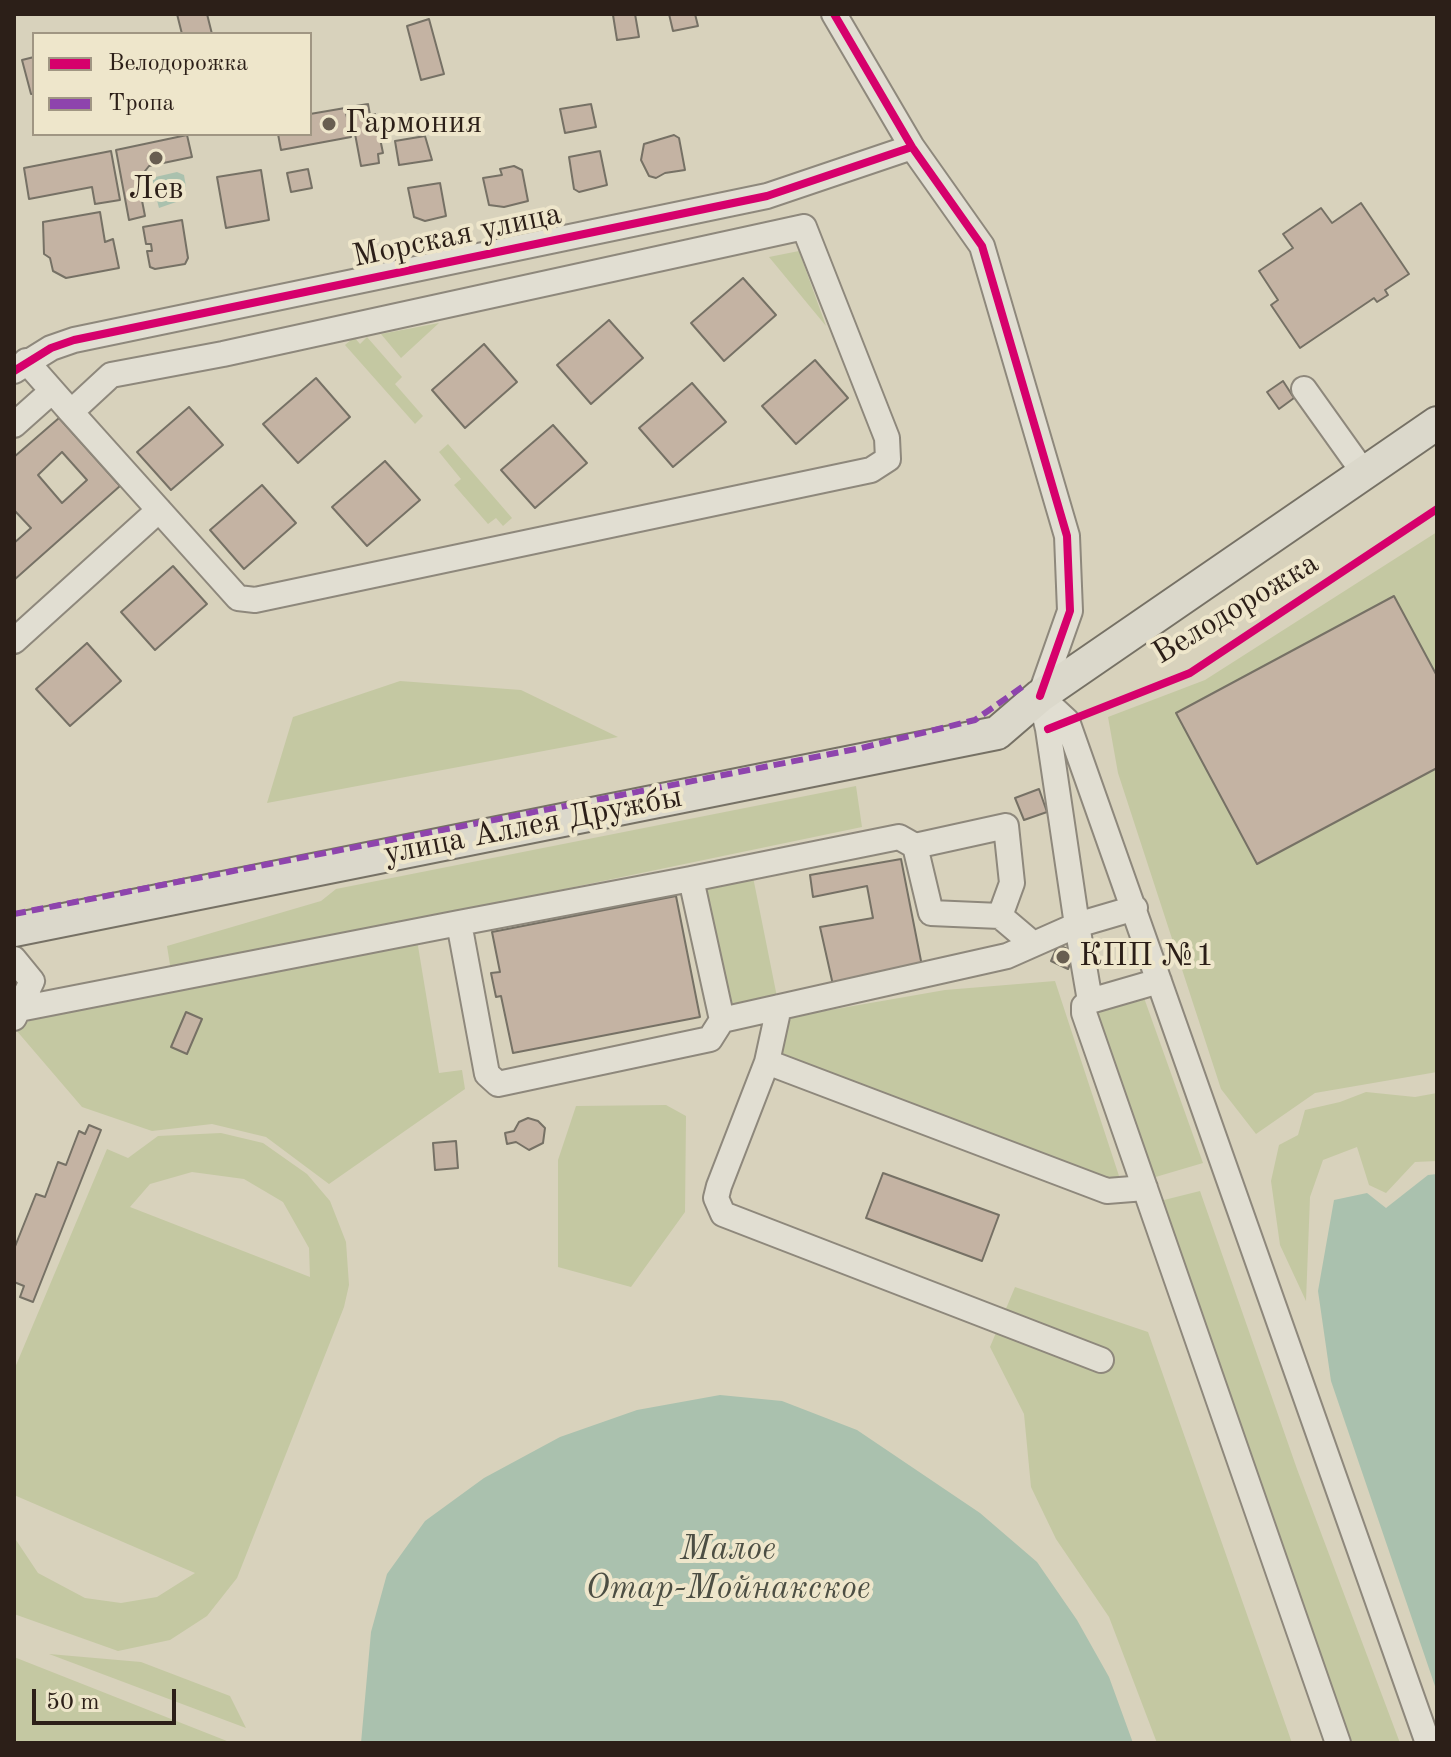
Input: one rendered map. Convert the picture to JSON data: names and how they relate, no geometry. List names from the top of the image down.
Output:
{
  "streets": {
    "main road": ["улица Аллея Дружбы"],
    "street": ["Морская улица"],
    "cycle path": ["Велодорожка"]
  },
  "water": ["Малое Отар-Мойнакское"],
  "places": ["Гармония", "Лев", "КПП №1"],
  "legend": ["Велодорожка", "Тропа"],
  "scale_bar": "50 m"
}
